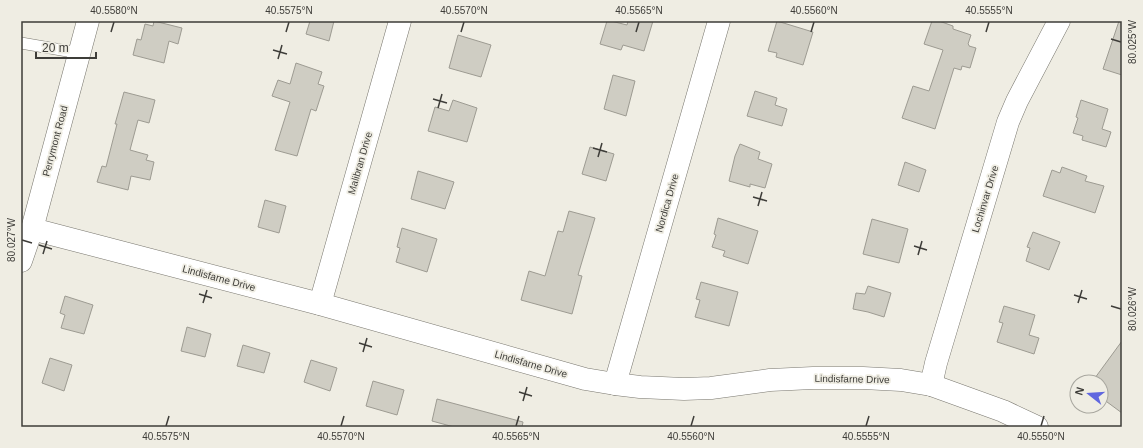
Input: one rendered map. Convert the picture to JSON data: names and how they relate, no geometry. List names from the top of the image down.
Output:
{
  "streets": {
    "street": [
      "Perrymont Road",
      "Malibran Drive",
      "Lochinvar Drive",
      "Nordica Drive",
      "Lindisfarne Drive"
    ]
  },
  "crossings": [
    ["Perrymont Road", "Lindisfarne Drive"],
    ["Malibran Drive", "Lindisfarne Drive"],
    ["Lochinvar Drive", "Lindisfarne Drive"],
    ["Nordica Drive", "Lindisfarne Drive"]
  ],
  "scale_bar": "20 m",
  "north": "left",
  "coordinates": [
    "40.5580°N",
    "40.5575°N",
    "40.5570°N",
    "40.5565°N",
    "40.5560°N",
    "40.5555°N",
    "80.025°W",
    "80.027°W",
    "80.026°W",
    "40.5550°N"
  ]
}
